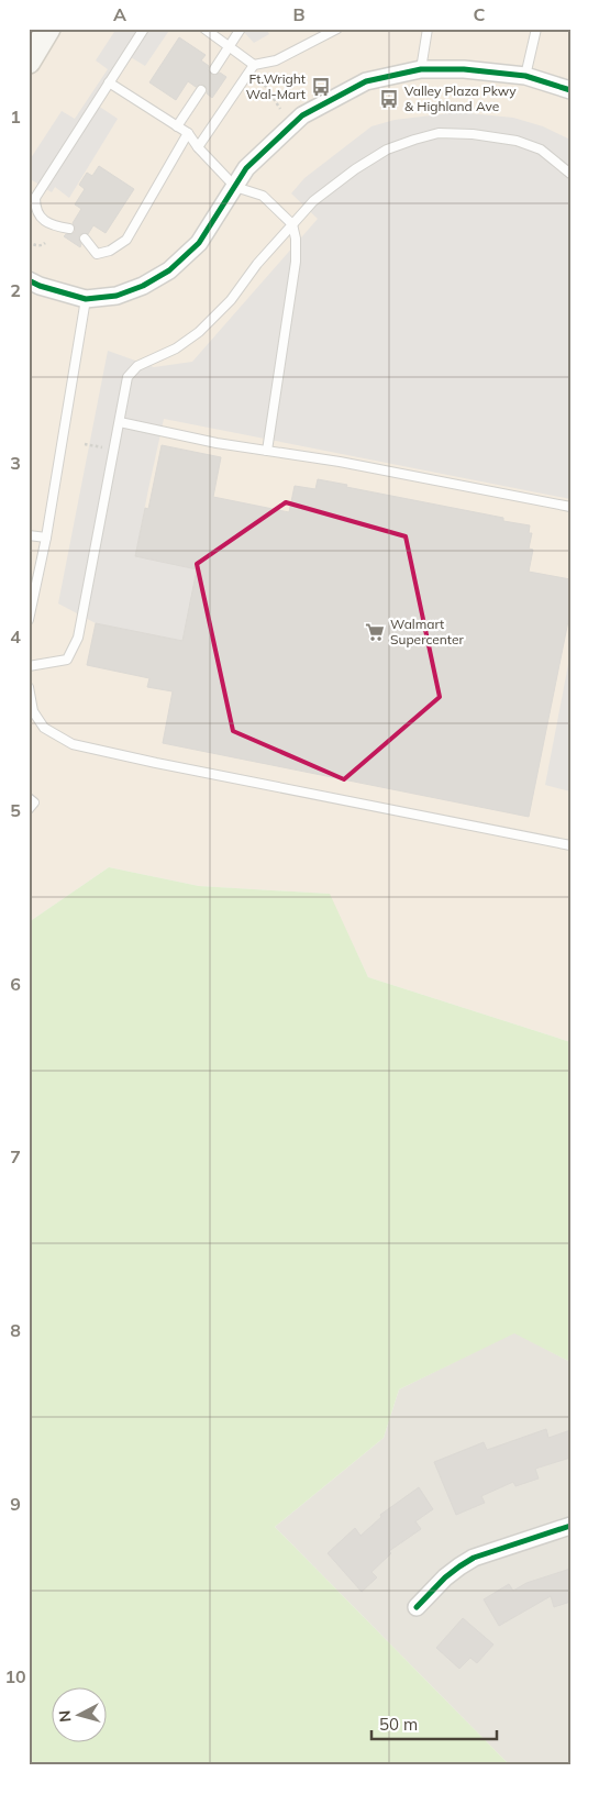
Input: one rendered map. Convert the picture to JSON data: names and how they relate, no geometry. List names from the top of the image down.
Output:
{
  "places": {
    "bus stop": ["Ft.Wright Wal-Mart", "Valley Plaza Pkwy & Highland Ave"],
    "supermarket": ["Walmart Supercenter"]
  },
  "scale_bar": "50 m",
  "north": "left",
  "grid": {
    "columns": ["A", "B", "C"],
    "rows": [
      "1",
      "2",
      "3",
      "4",
      "5",
      "6",
      "7",
      "8",
      "9",
      "10"
    ]
  }
}
